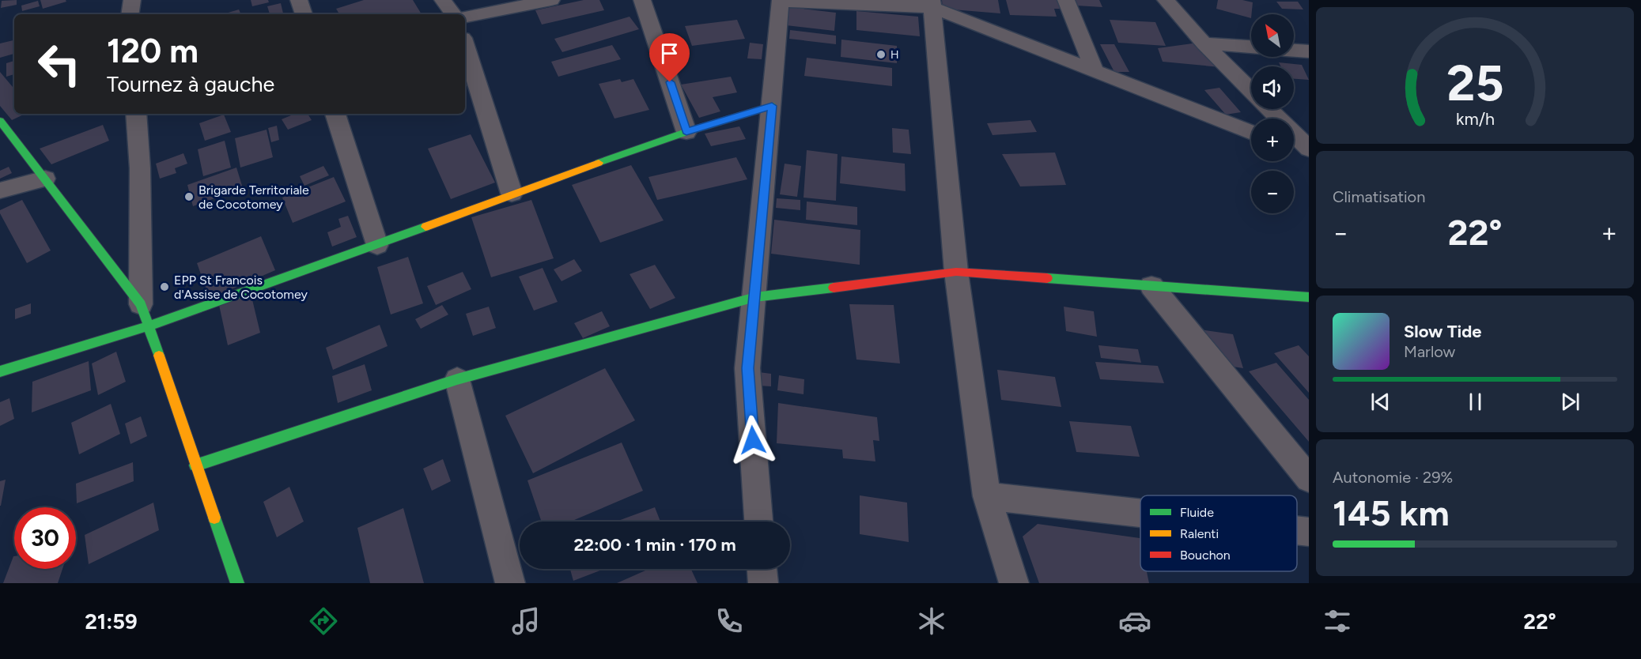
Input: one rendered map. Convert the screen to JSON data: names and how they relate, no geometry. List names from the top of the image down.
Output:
{
  "places": ["H", "Brigarde Territoriale de Cocotomey", "EPP St Francois d'Assise de Cocotomey"],
  "legend": ["Fluide", "Ralenti", "Bouchon"],
  "north": "top left",
  "page": {
    "map_buttons": ["+", "−"],
    "turn": ["120 m", "Tournez à gauche"],
    "tile": [
      "Climatisation",
      ["Autonomie · 29%", "145 km"]
    ],
    "heat": ["−", "22°", "+"],
    "song": ["Slow Tide", "Marlow"],
    "limit": "30",
    "trip": "22:00 · 1 min · 170 m",
    "tabs": ["21:59", "22°"],
    "gauge": ["25", "km/h"]
  }
}
